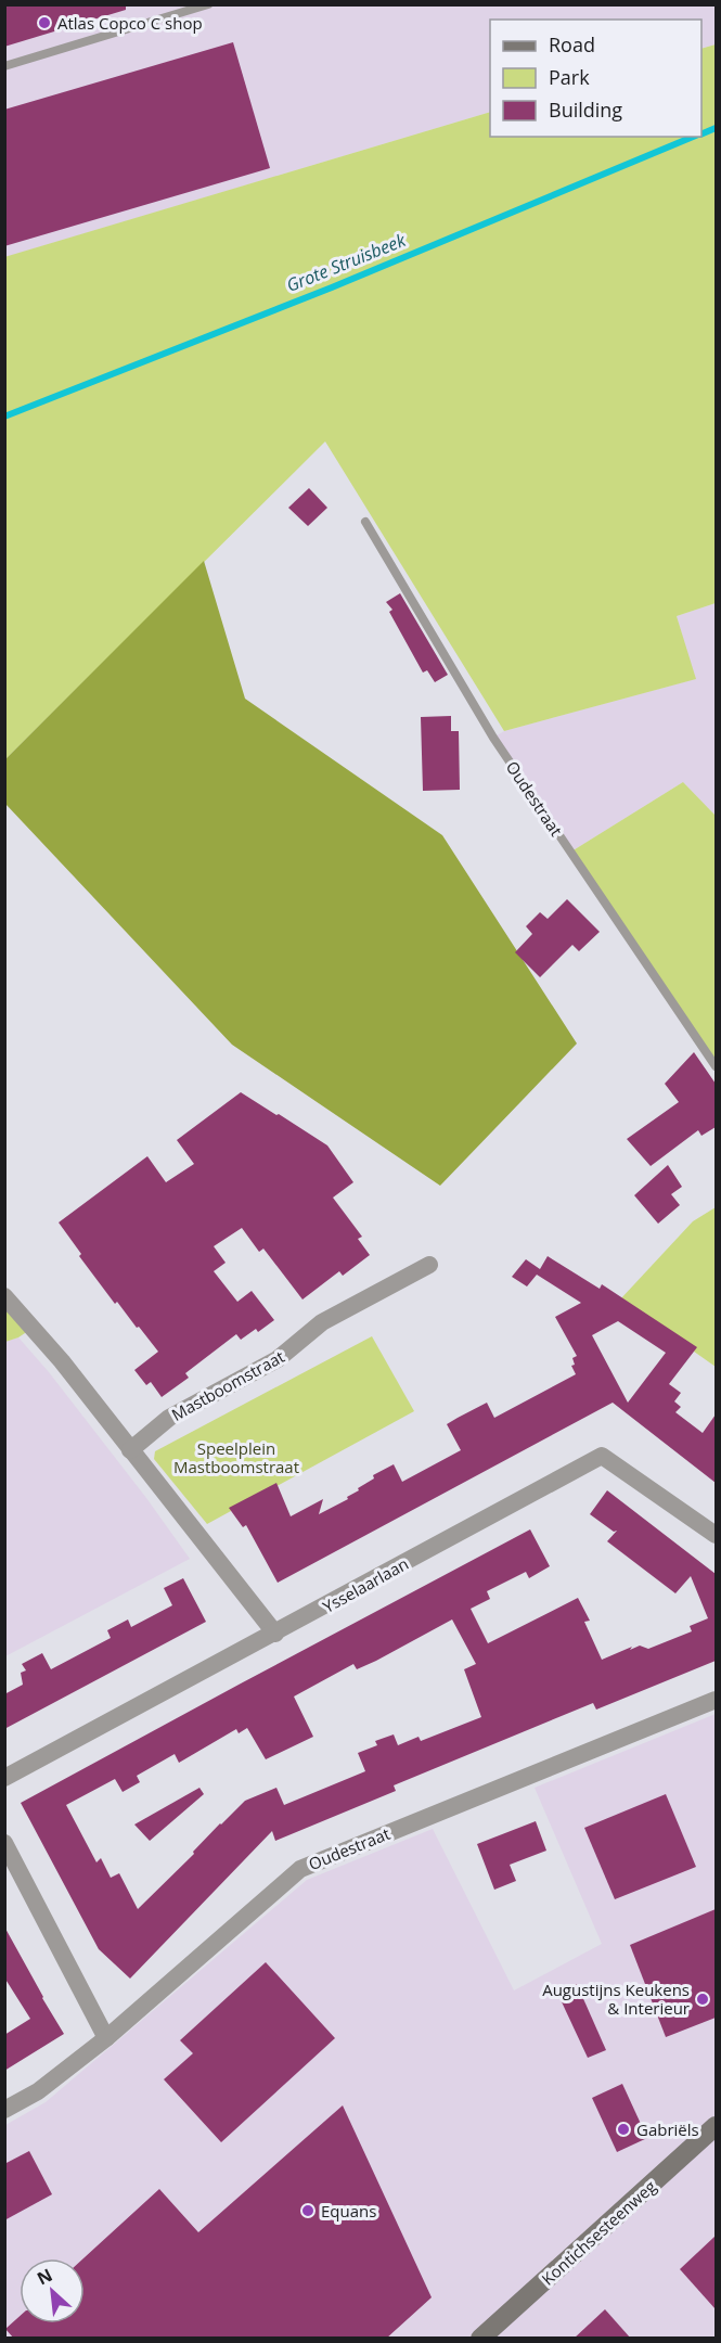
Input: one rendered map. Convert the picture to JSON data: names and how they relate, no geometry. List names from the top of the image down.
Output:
{
  "streets": {
    "street": [
      "Oudestraat",
      "Mastboomstraat",
      "Ysselaarlaan",
      "Kontichsesteenweg"
    ]
  },
  "water": ["Grote Struisbeek"],
  "parks": ["Speelplein Mastboomstraat"],
  "places": [
    "Atlas Copco C shop",
    "Augustijns Keukens & Interieur",
    "Gabriëls",
    "Equans"
  ],
  "legend": ["Road", "Park", "Building"],
  "north": "top left"
}
